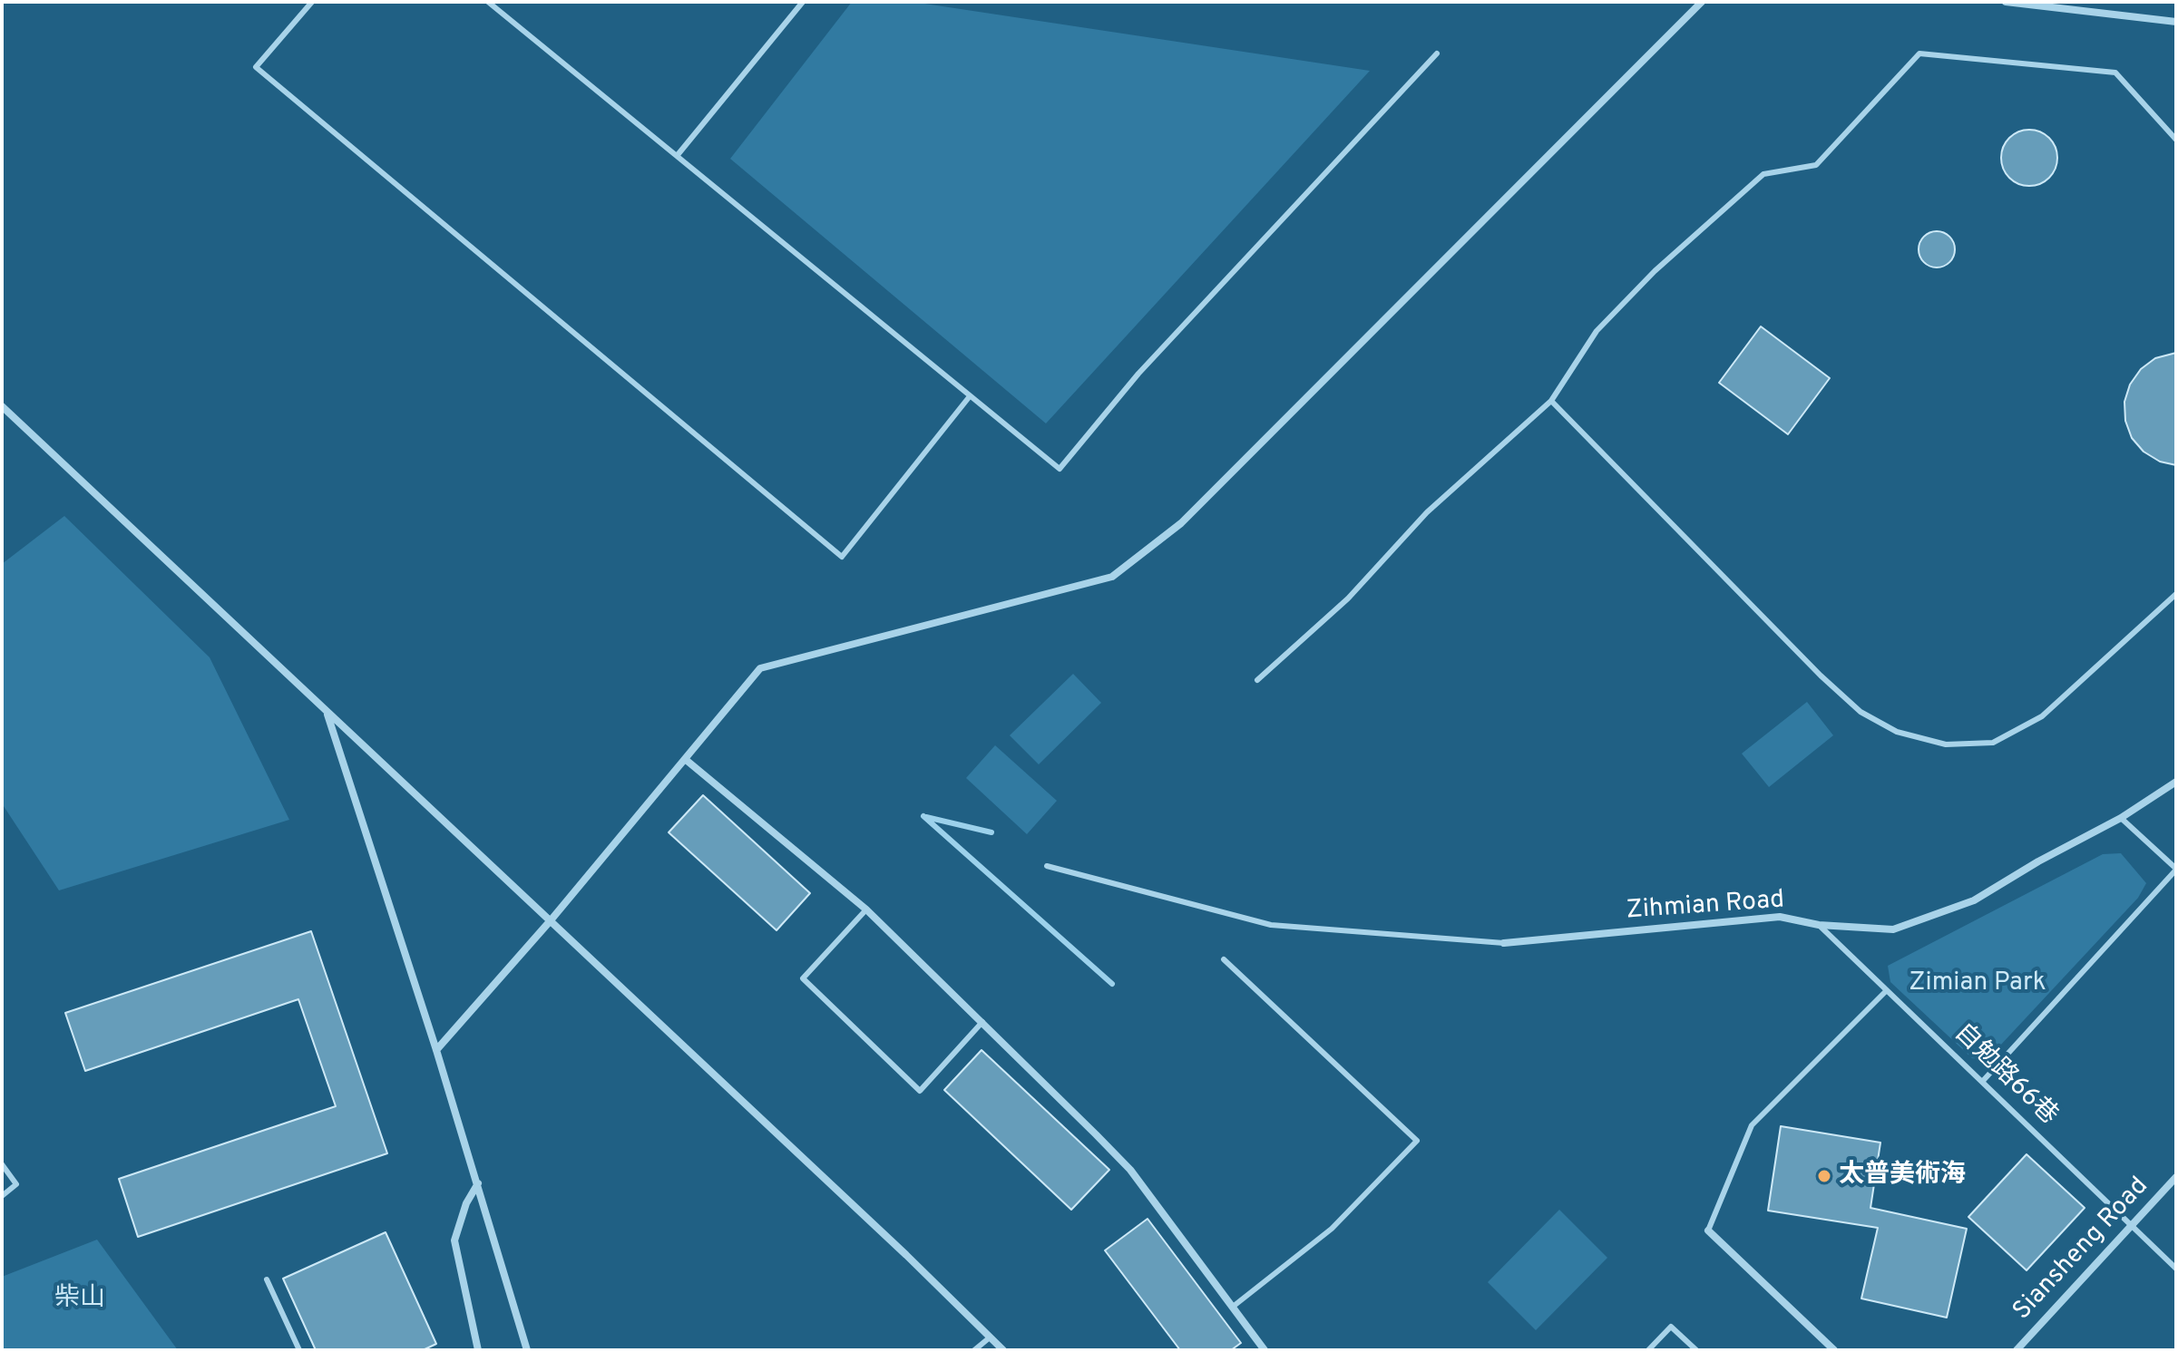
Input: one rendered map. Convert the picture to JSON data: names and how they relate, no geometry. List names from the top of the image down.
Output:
{
  "streets": {
    "street": ["Zihmian Road", "Siansheng Road"],
    "lane": ["自勉路66巷"]
  },
  "crossings": [
    ["Zihmian Road", "自勉路66巷"],
    ["自勉路66巷", "Siansheng Road"]
  ],
  "parks": ["Zimian Park", "柴山"],
  "places": ["太普美術海"]
}
